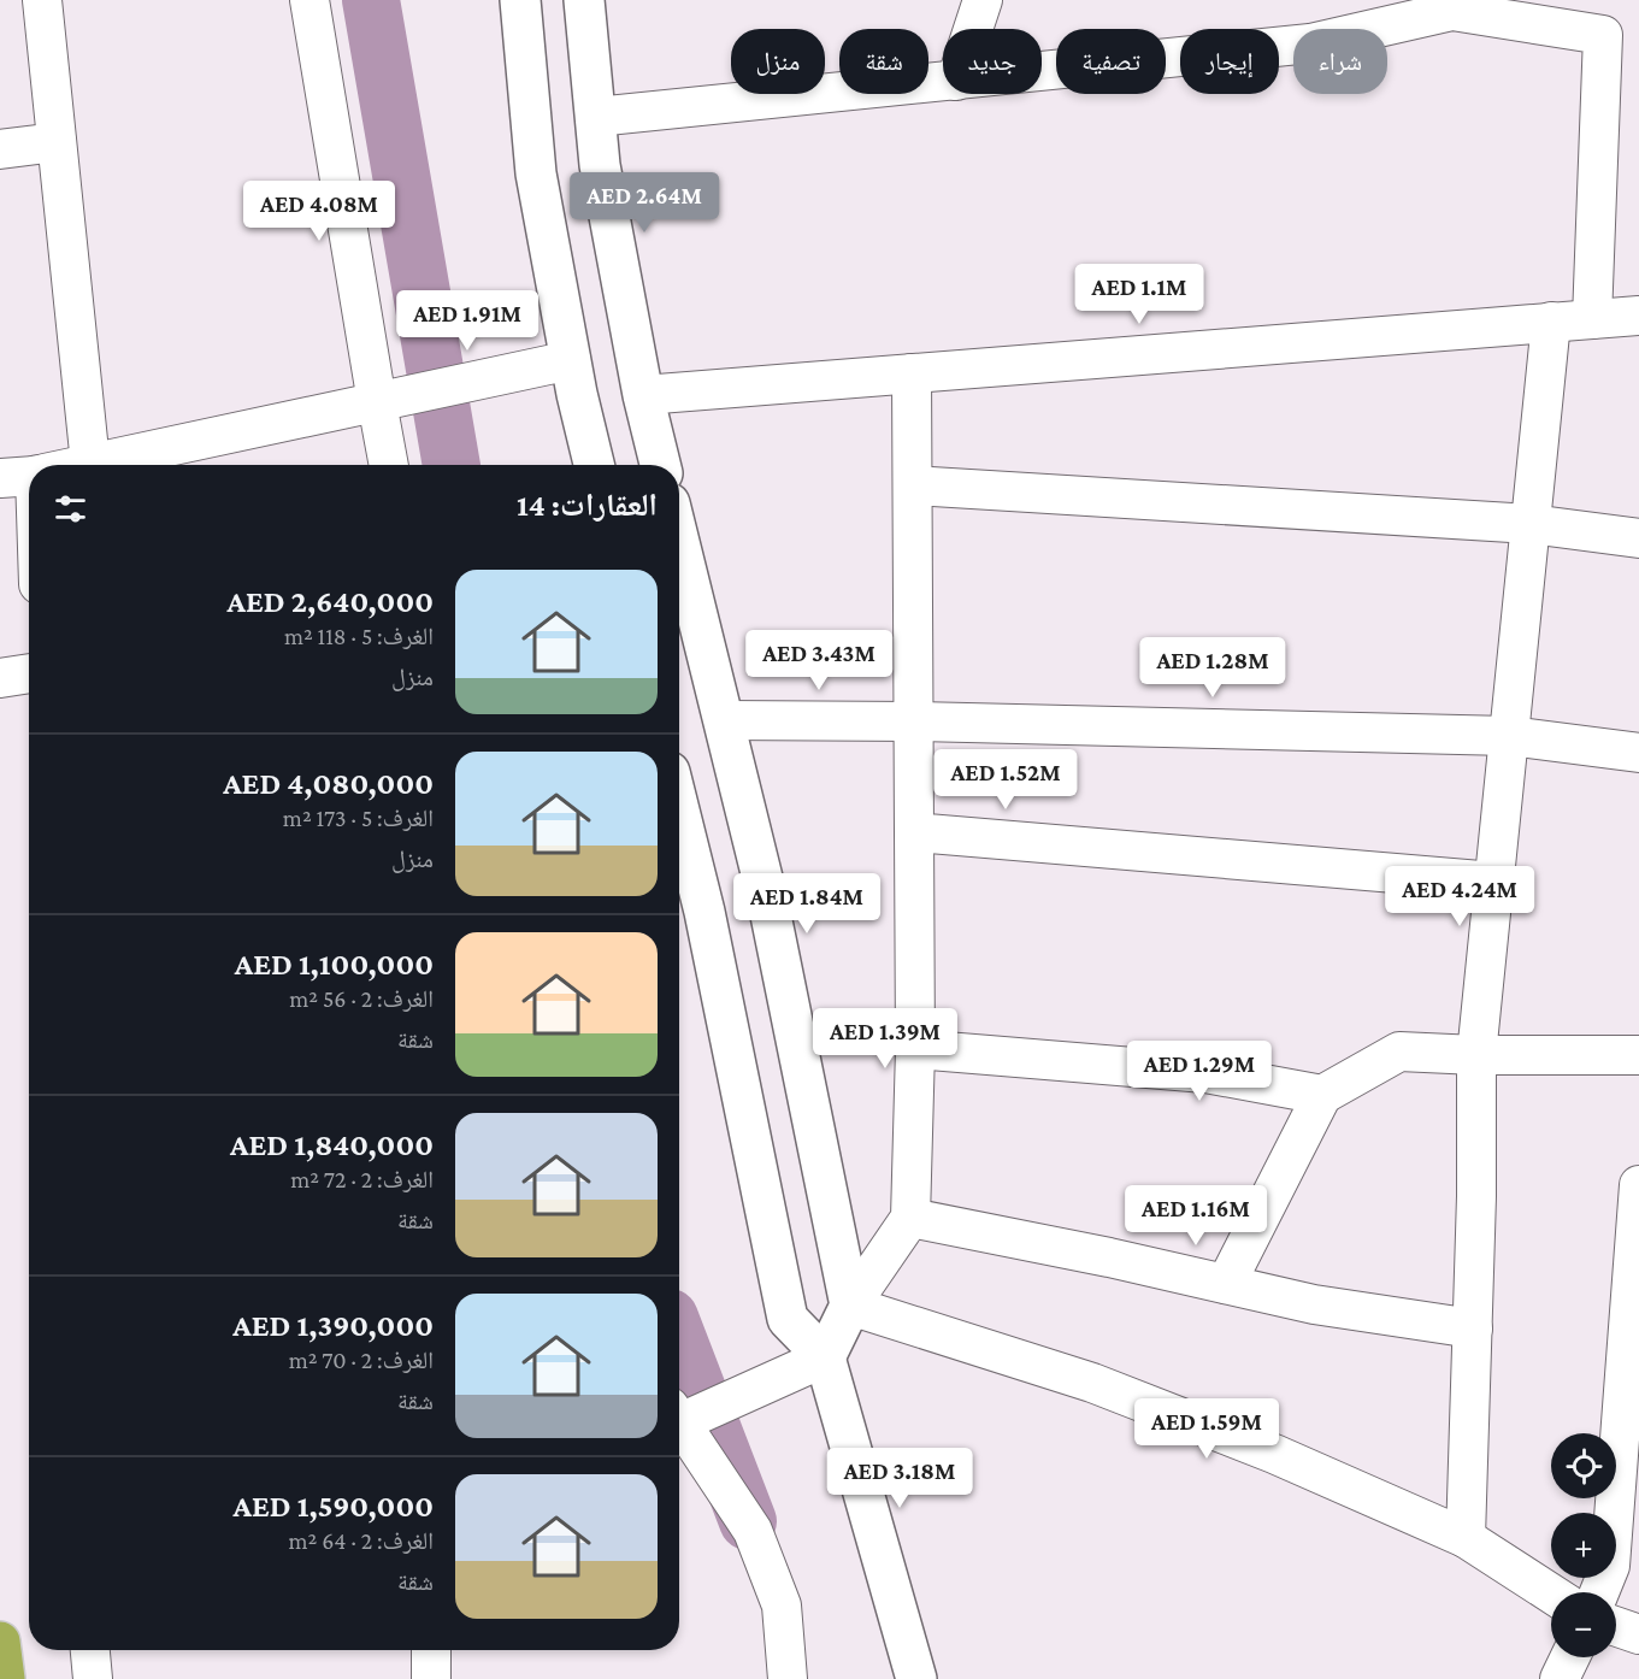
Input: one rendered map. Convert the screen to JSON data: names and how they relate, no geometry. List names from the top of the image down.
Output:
{
  "page": {
    "chip": [
      "شراء",
      "إيجار",
      "تصفية",
      "جديد",
      "شقة",
      "منزل"
    ],
    "price": [
      "AED 2.64M",
      "AED 4.08M",
      "AED 1.1M",
      "AED 1.91M",
      "AED 3.43M",
      "AED 1.28M",
      "AED 1.52M",
      "AED 4.24M",
      "AED 1.84M",
      "AED 1.39M",
      "AED 1.29M",
      "AED 1.16M",
      "AED 1.59M",
      "AED 3.18M"
    ],
    "heading": "العقارات: 14",
    "list": [
      {
        "name": "AED 2,640,000",
        "note": "الغرف: 5 · 118 m² · منزل"
      },
      {
        "name": "AED 4,080,000",
        "note": "الغرف: 5 · 173 m² · منزل"
      },
      {
        "name": "AED 1,100,000",
        "note": "الغرف: 2 · 56 m² · شقة"
      },
      {
        "name": "AED 1,840,000",
        "note": "الغرف: 2 · 72 m² · شقة"
      },
      {
        "name": "AED 1,390,000",
        "note": "الغرف: 2 · 70 m² · شقة"
      },
      {
        "name": "AED 1,590,000",
        "note": "الغرف: 2 · 64 m² · شقة"
      }
    ],
    "map_buttons": ["+", "−"]
  }
}
